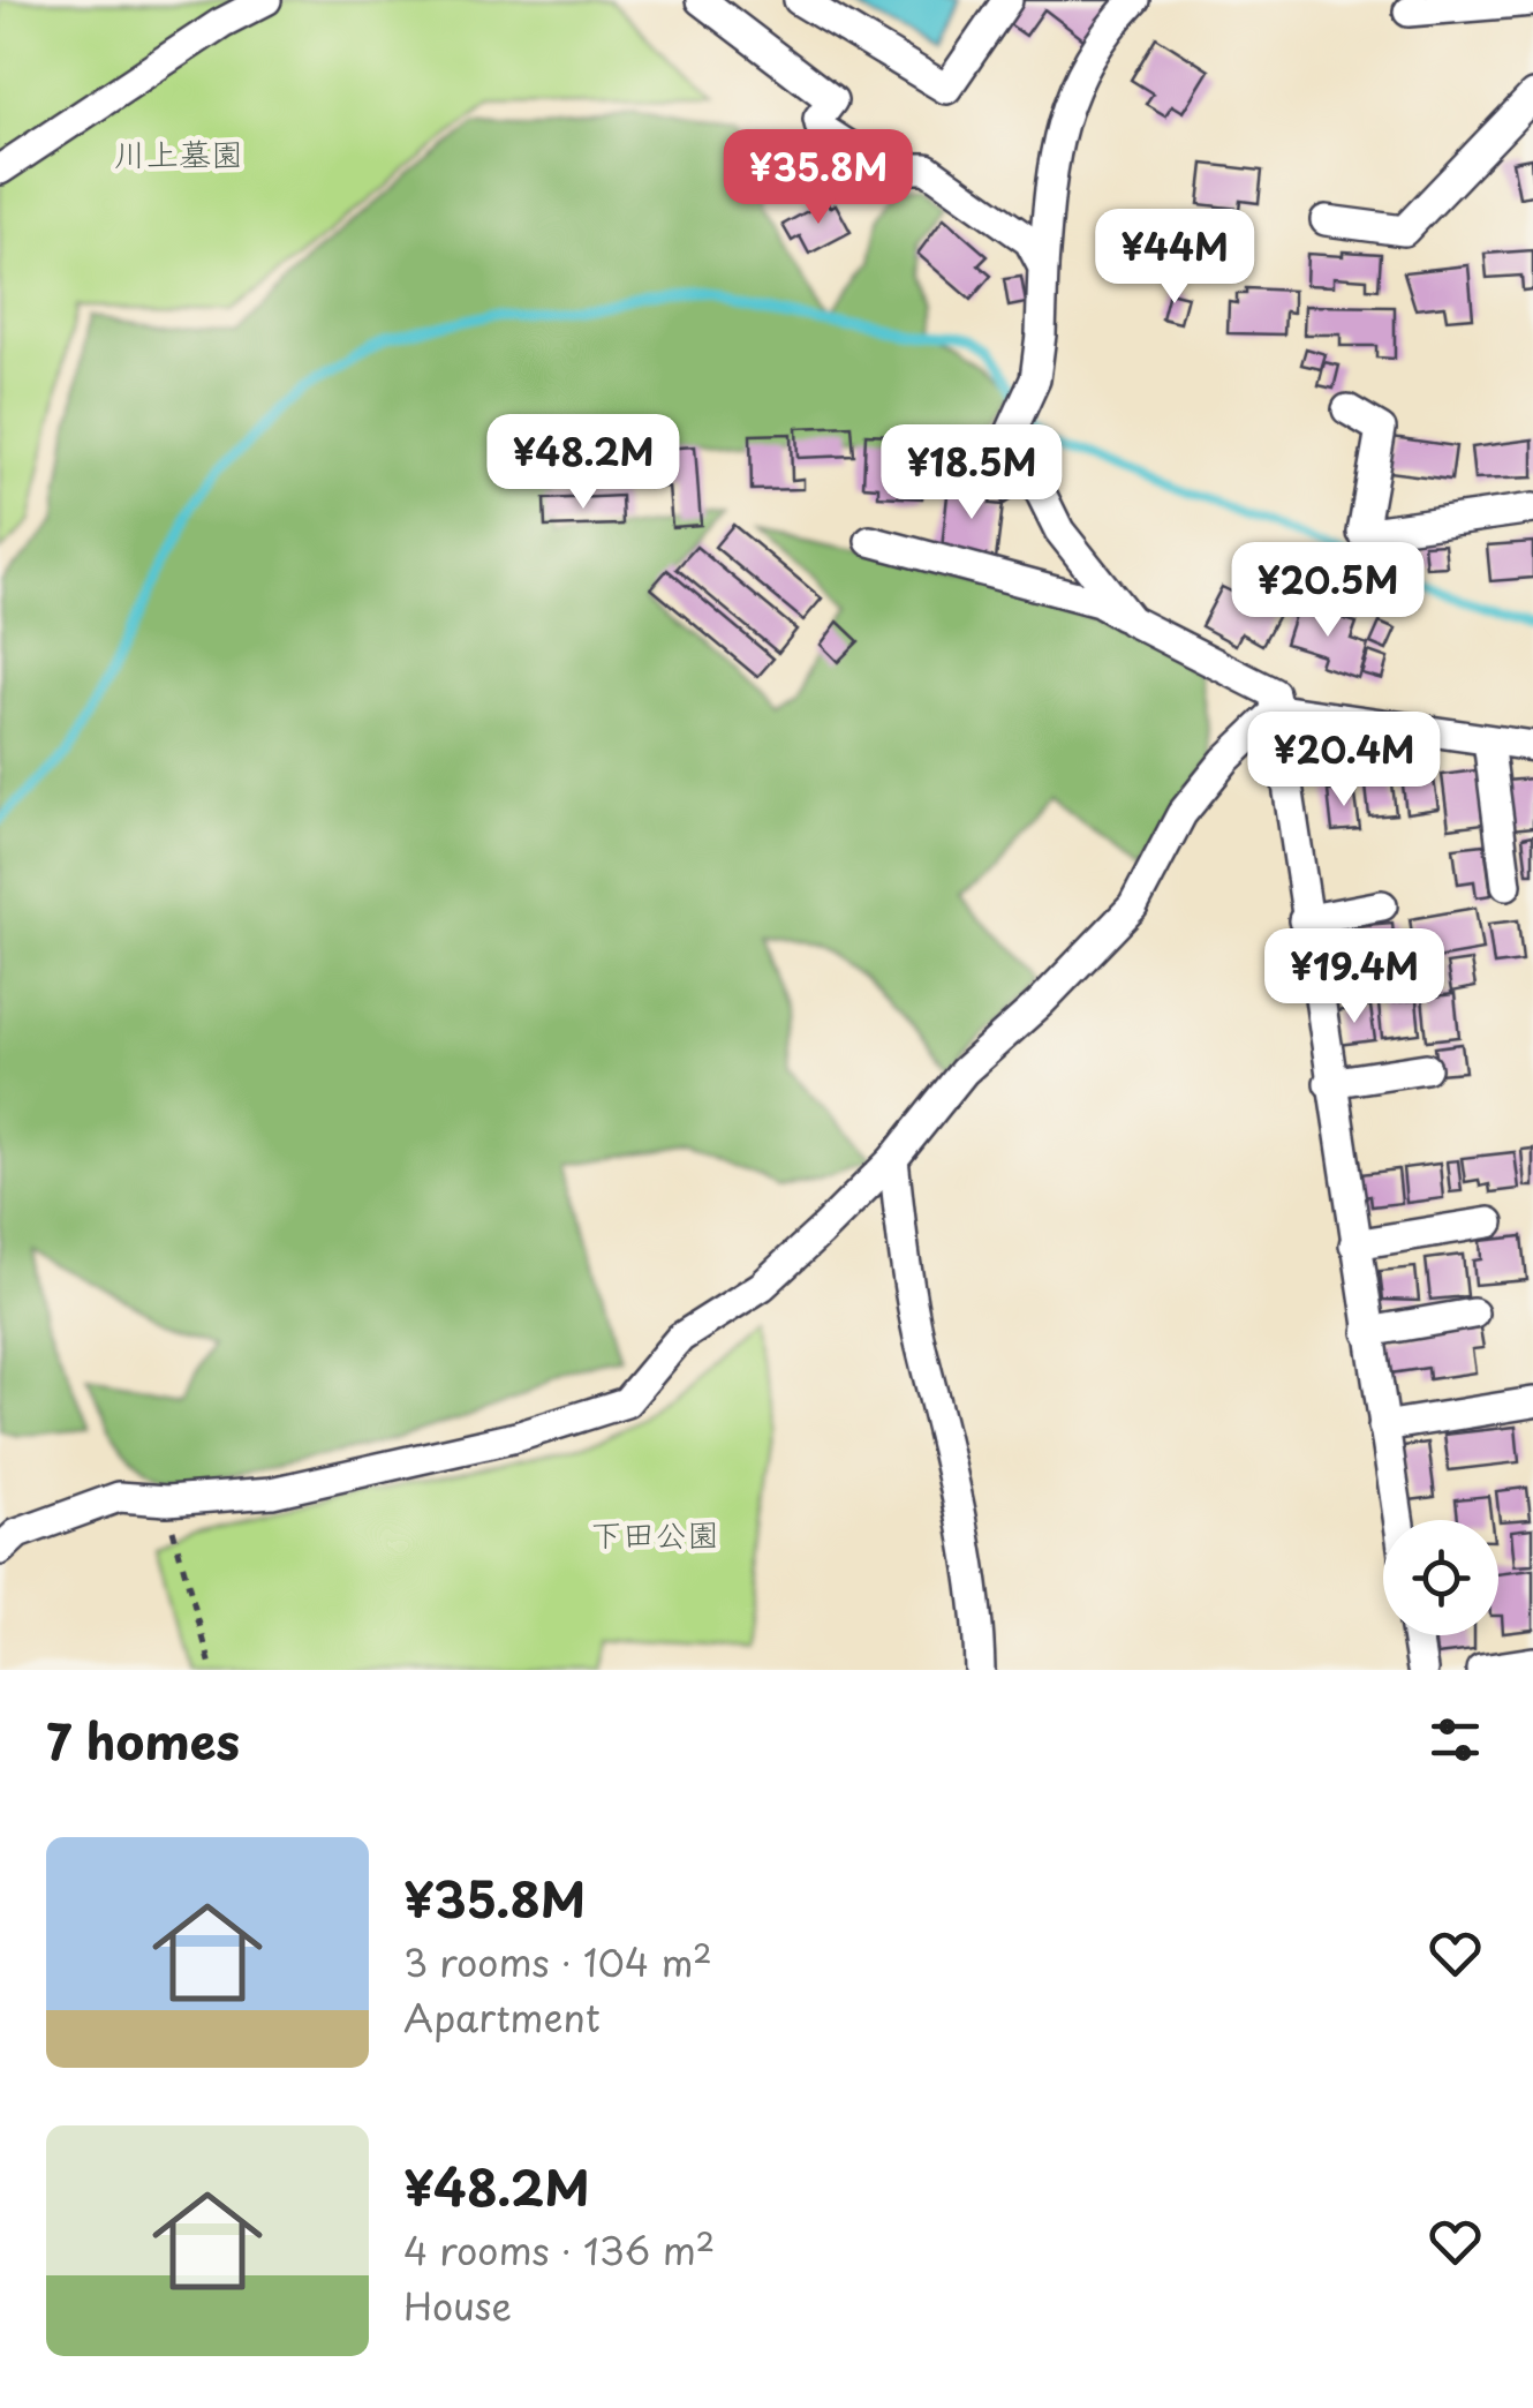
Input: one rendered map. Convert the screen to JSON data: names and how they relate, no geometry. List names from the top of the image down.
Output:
{
  "parks": ["川上墓園", "下田公園"],
  "page": {
    "price": [
      "¥35.8M",
      "¥44M",
      "¥48.2M",
      "¥18.5M",
      "¥20.5M",
      "¥20.4M",
      "¥19.4M"
    ],
    "heading": "7 homes",
    "list": [
      {
        "name": "¥35.8M",
        "note": "3 rooms · 104 m² · Apartment"
      },
      {
        "name": "¥48.2M",
        "note": "4 rooms · 136 m² · House"
      }
    ]
  }
}
